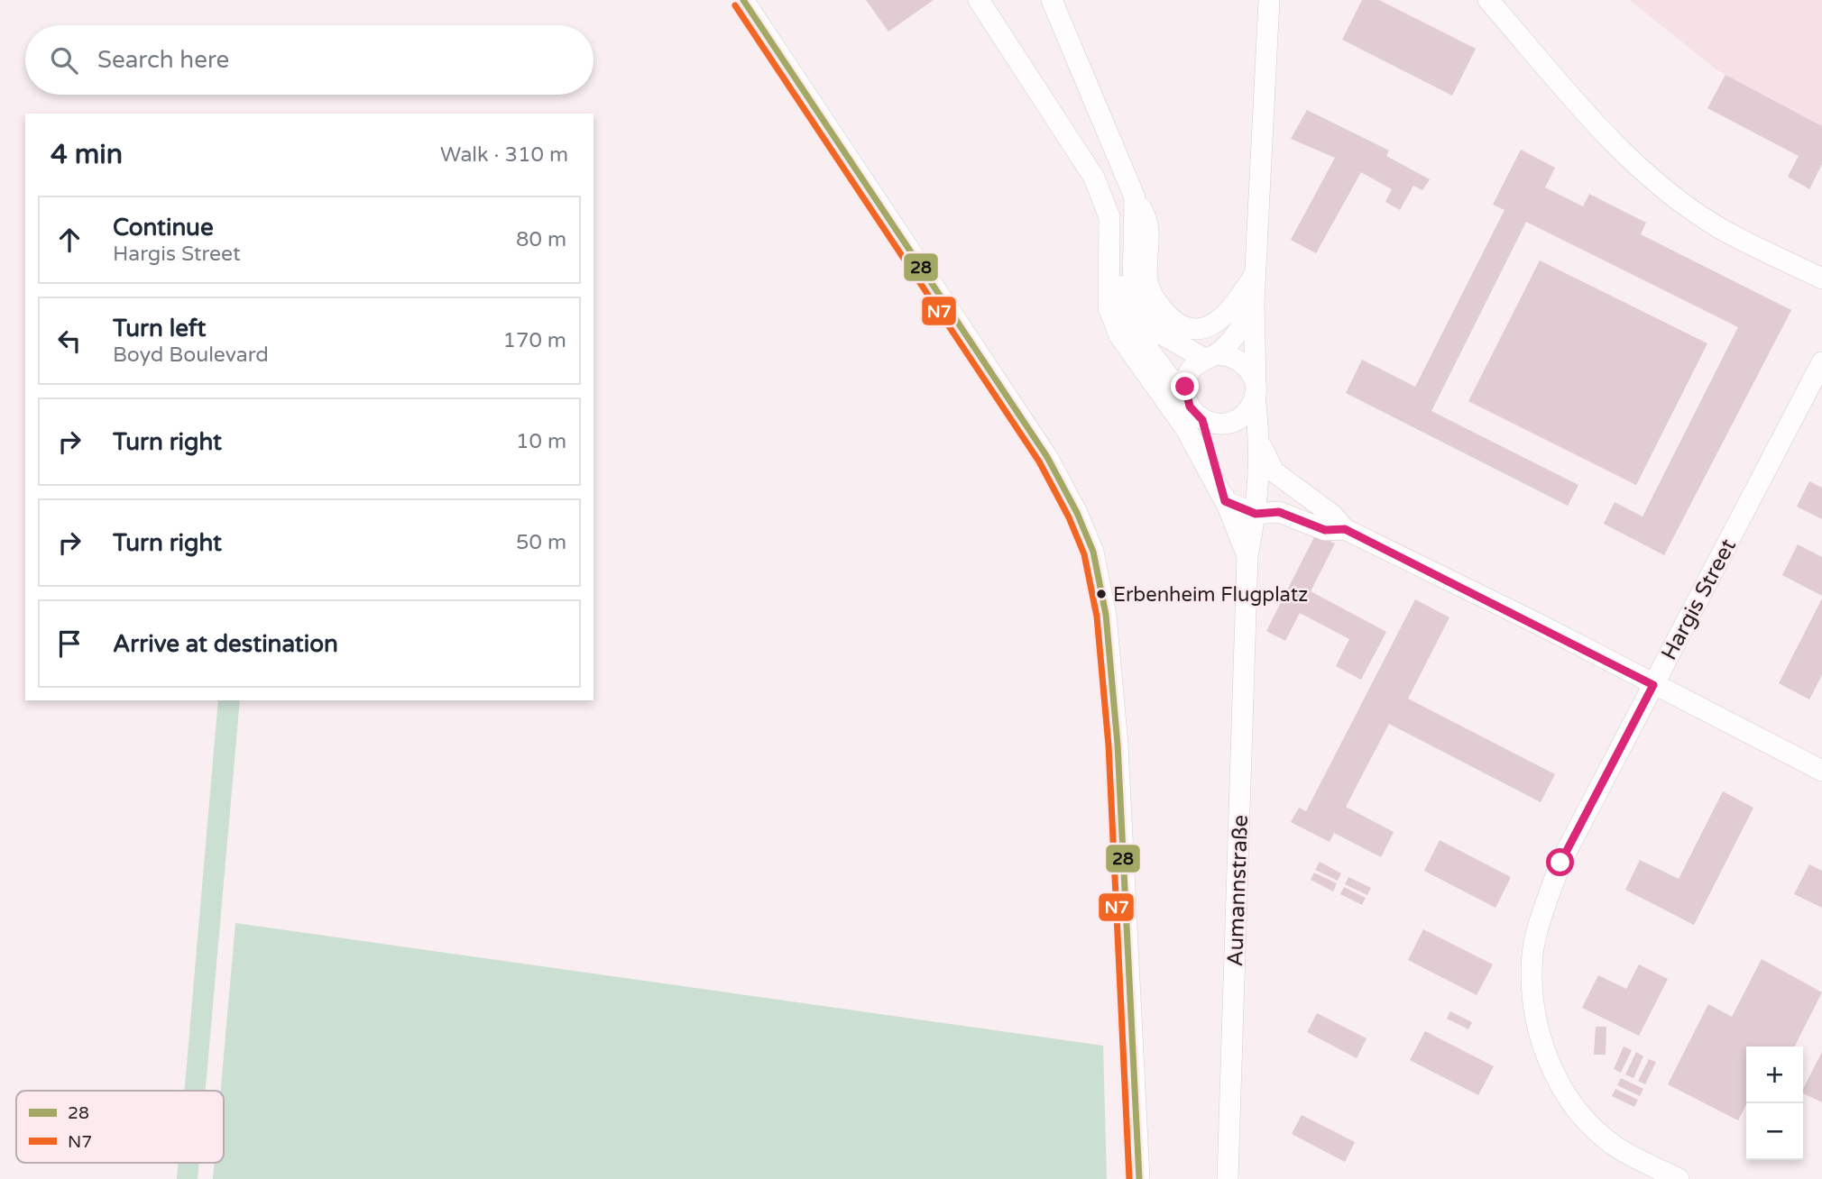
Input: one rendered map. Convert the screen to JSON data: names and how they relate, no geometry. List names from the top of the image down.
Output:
{
  "streets": {
    "street": ["Hargis Street", "Aumannstraße"]
  },
  "places": ["Erbenheim Flugplatz"],
  "lines": ["transit line 28", "transit line N7"],
  "legend": ["28", "N7"],
  "page": {
    "search": "Search here",
    "heading": ["4 min", "Walk · 310 m"],
    "list": [
      ["Continue", "Hargis Street", "80 m"],
      ["Turn left", "Boyd Boulevard", "170 m"],
      ["Turn right", "10 m"],
      ["Turn right", "50 m"],
      "Arrive at destination"
    ],
    "map_buttons": ["+", "−"]
  }
}
